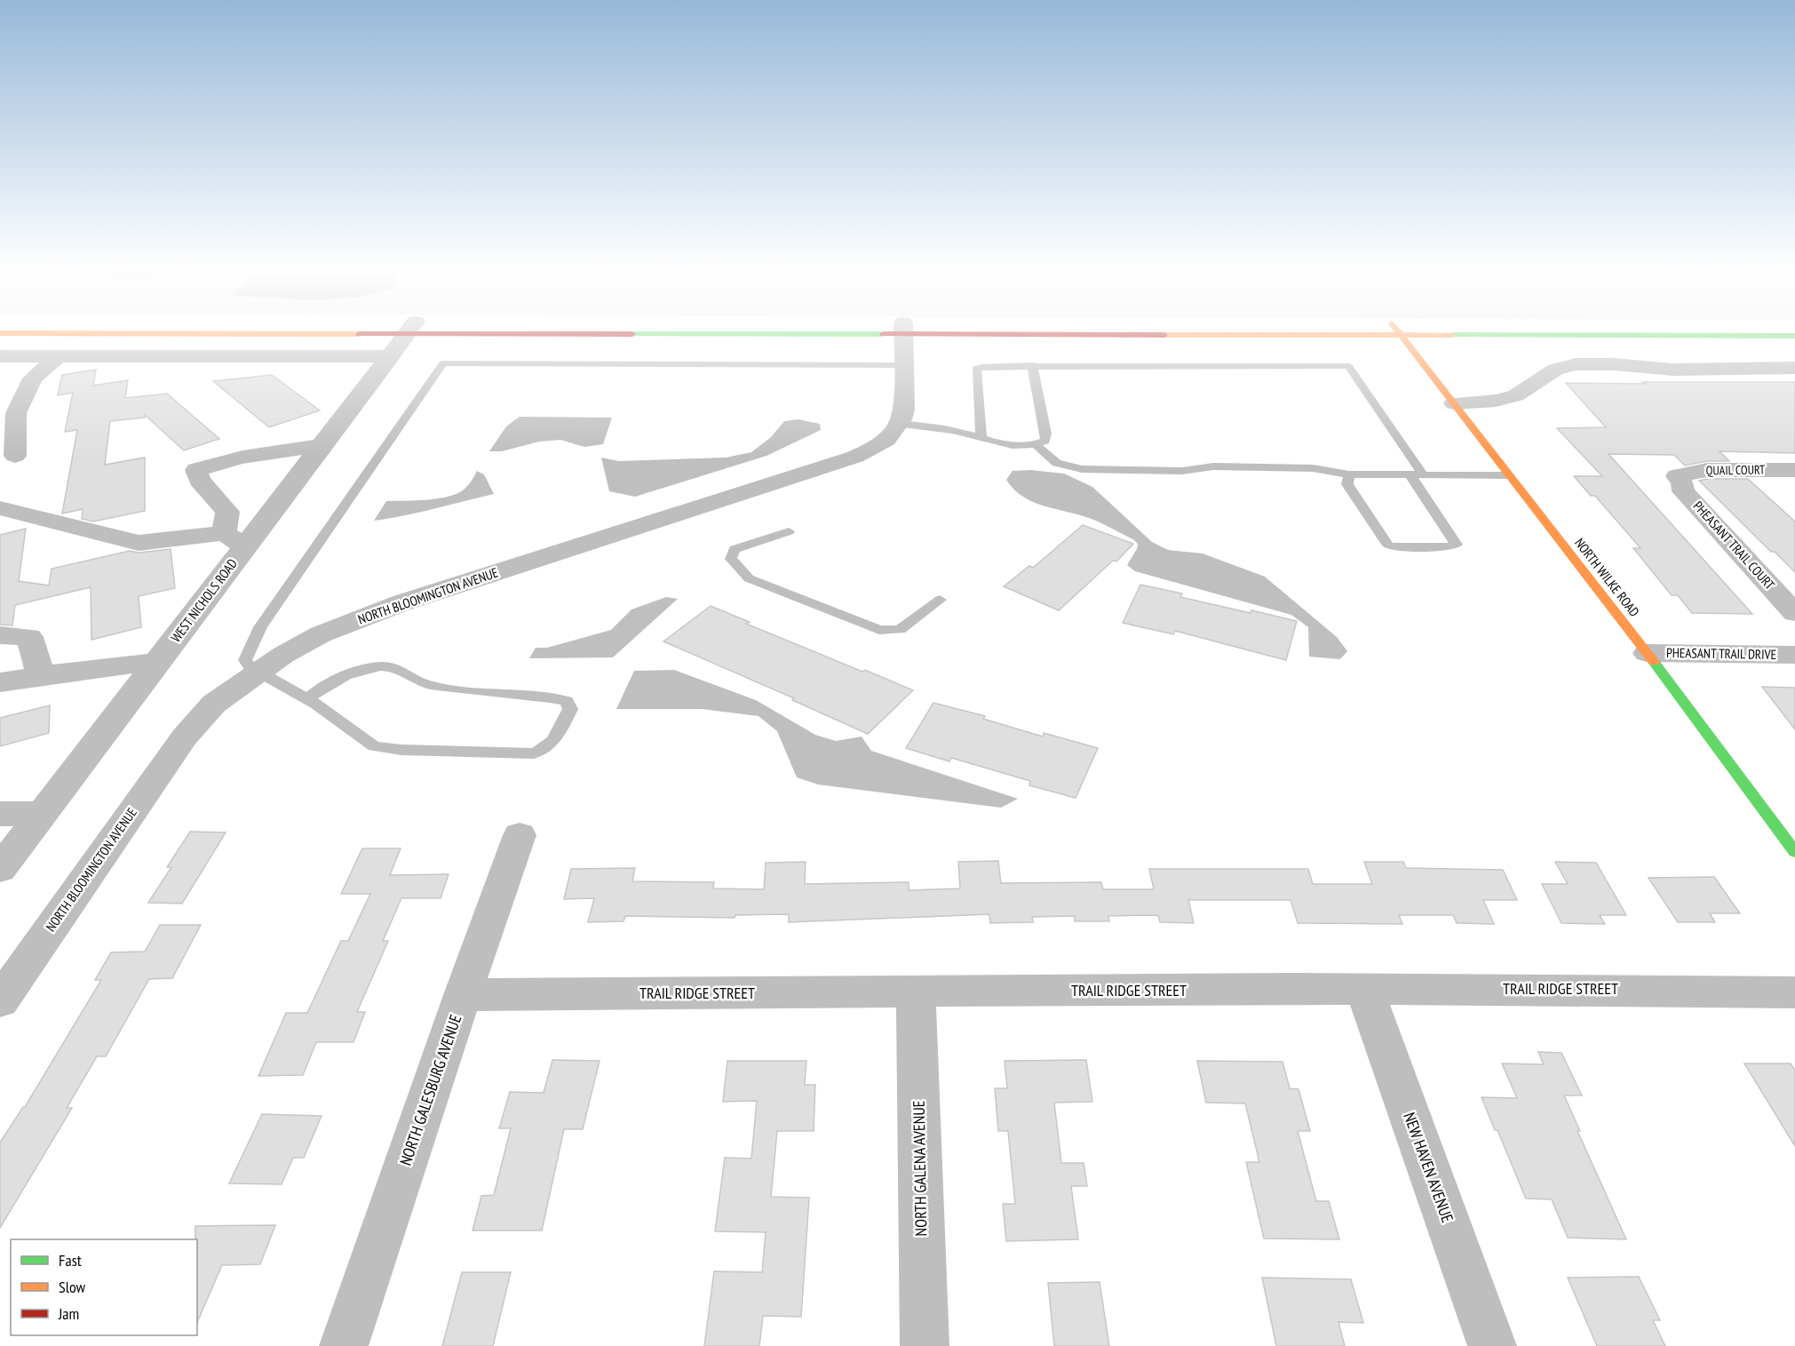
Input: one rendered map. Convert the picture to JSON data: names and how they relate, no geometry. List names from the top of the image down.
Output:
{
  "streets": {
    "main road": ["NORTH WILKE ROAD"],
    "street": [
      "QUAIL COURT",
      "PHEASANT TRAIL COURT",
      "NORTH BLOOMINGTON AVENUE",
      "WEST NICHOLS ROAD",
      "PHEASANT TRAIL DRIVE",
      "TRAIL RIDGE STREET",
      "NORTH GALESBURG AVENUE",
      "NEW HAVEN AVENUE",
      "NORTH GALENA AVENUE"
    ]
  },
  "crossings": [
    ["QUAIL COURT", "PHEASANT TRAIL COURT"],
    ["NORTH WILKE ROAD", "PHEASANT TRAIL DRIVE"],
    ["TRAIL RIDGE STREET", "NORTH GALESBURG AVENUE"],
    ["TRAIL RIDGE STREET", "NEW HAVEN AVENUE"],
    ["TRAIL RIDGE STREET", "NORTH GALENA AVENUE"]
  ],
  "legend": ["Fast", "Slow", "Jam"]
}
